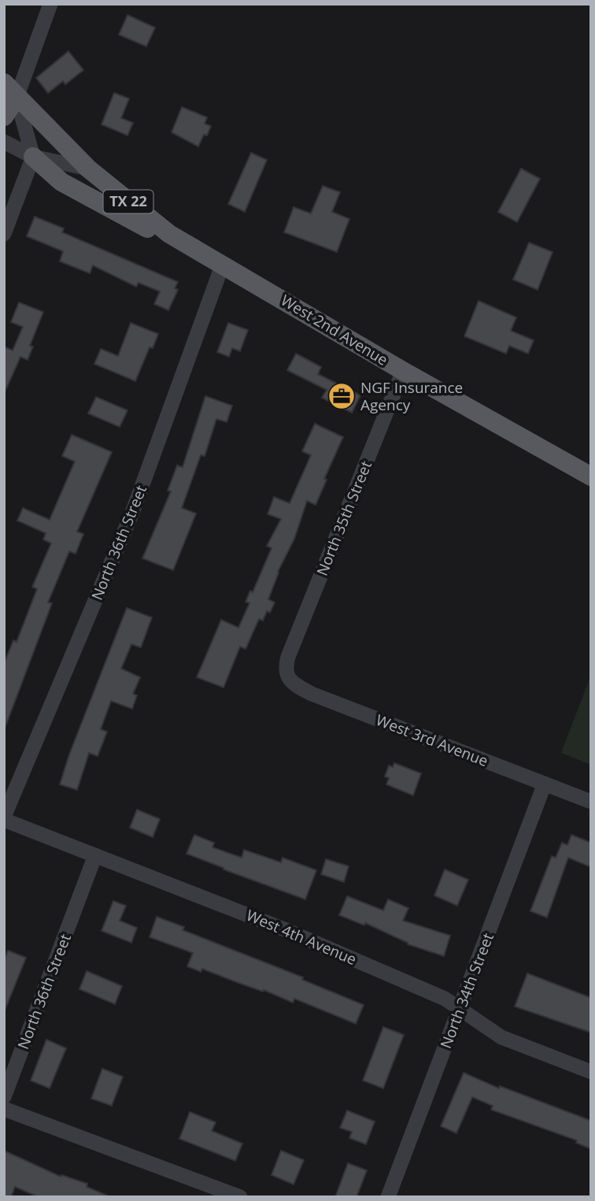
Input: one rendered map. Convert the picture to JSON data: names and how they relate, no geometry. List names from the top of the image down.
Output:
{
  "streets": {
    "main road": ["TX 22", "West 2nd Avenue"],
    "street": [
      "North 35th Street",
      "North 36th Street",
      "West 3rd Avenue",
      "West 4th Avenue",
      "North 34th Street"
    ]
  },
  "crossings": [
    ["TX 22", "West 2nd Avenue"],
    ["TX 22", "North 36th Street"],
    ["West 2nd Avenue", "North 35th Street"],
    ["West 2nd Avenue", "North 36th Street"],
    ["North 35th Street", "West 3rd Avenue"],
    ["North 36th Street", "West 4th Avenue"],
    ["West 3rd Avenue", "North 34th Street"],
    ["West 4th Avenue", "North 34th Street"]
  ],
  "places": {
    "office": ["NGF Insurance Agency"]
  }
}
